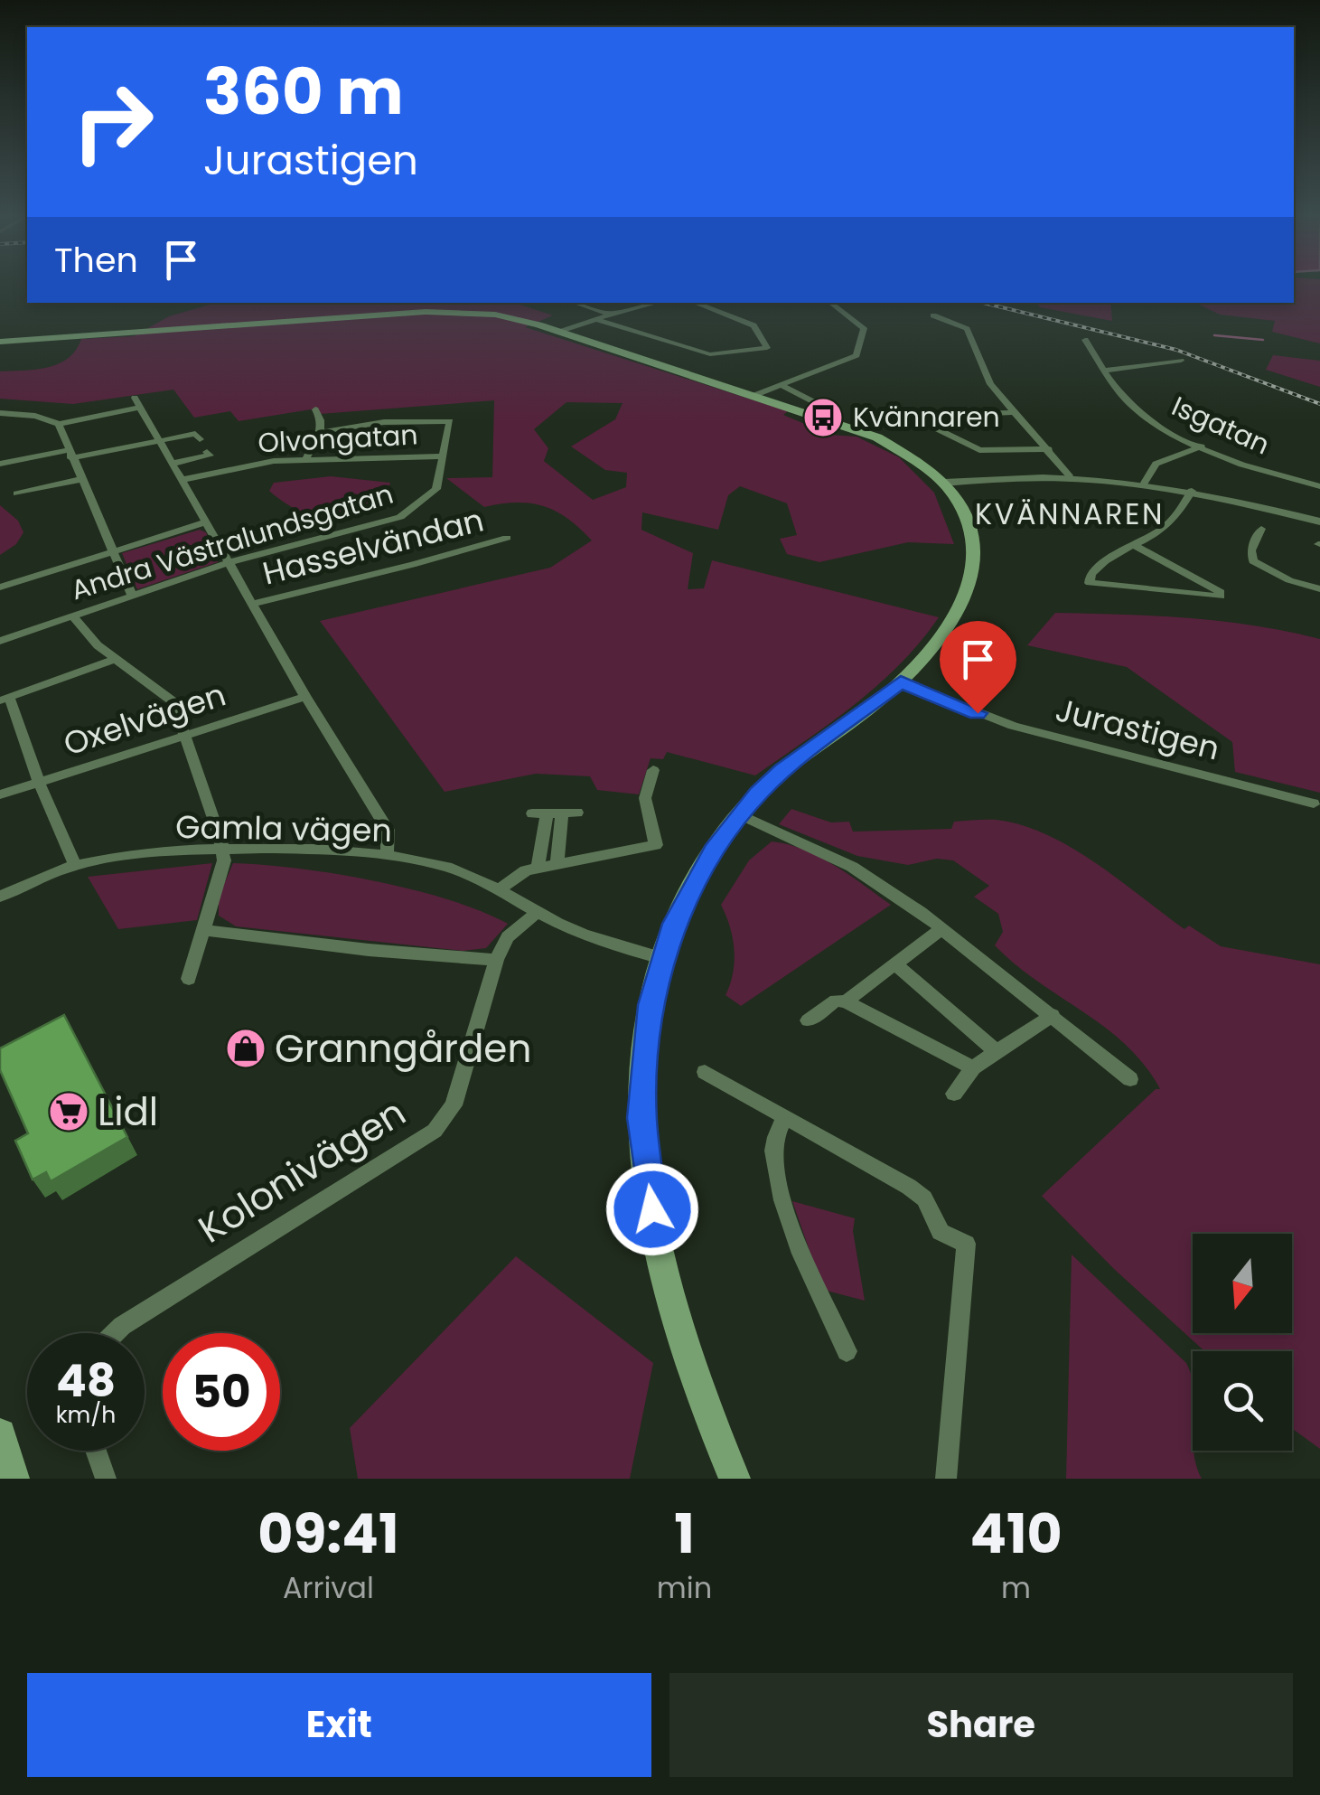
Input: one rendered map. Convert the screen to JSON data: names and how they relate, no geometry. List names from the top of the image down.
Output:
{
  "streets": {
    "street": [
      "Isgatan",
      "Olvongatan",
      "Andra Västralundsgatan",
      "Hasselvändan",
      "Oxelvägen",
      "Jurastigen",
      "Gamla vägen",
      "Kolonivägen"
    ]
  },
  "crossings": [
    ["Olvongatan", "Andra Västralundsgatan"],
    ["Gamla vägen", "Kolonivägen"]
  ],
  "districts": ["KVÄNNAREN"],
  "places": {
    "bus stop": ["Kvännaren"],
    "shop": ["Granngården"],
    "supermarket": ["Lidl"]
  },
  "north": "bottom",
  "page": {
    "turn": ["360 m", "Jurastigen"],
    "then": "Then",
    "speed": "48 km/h",
    "limit": "50",
    "eta": [
      "09:41",
      "Arrival",
      "1",
      "min",
      "410",
      "m"
    ],
    "buttons": ["Exit", "Share"]
  }
}
